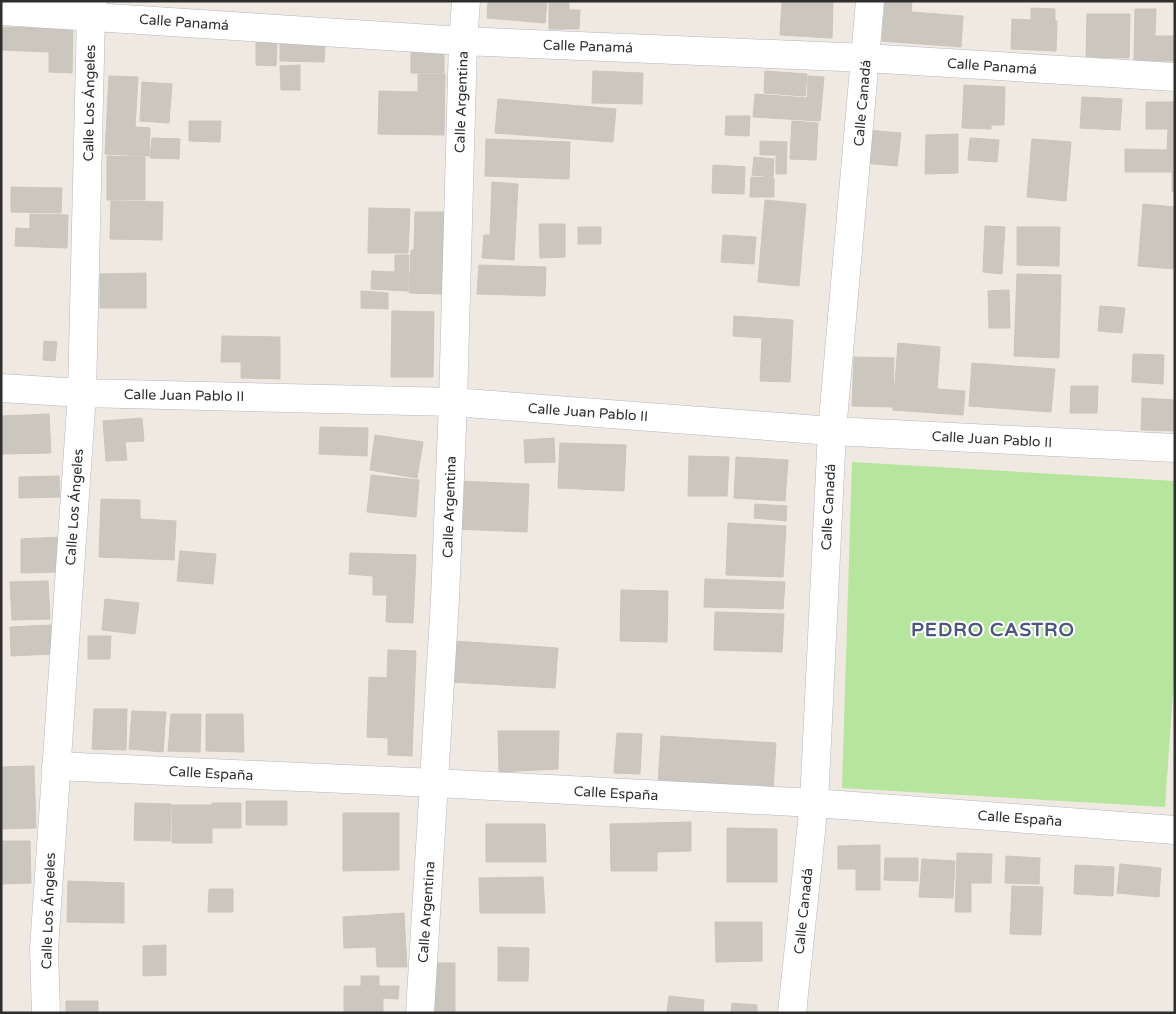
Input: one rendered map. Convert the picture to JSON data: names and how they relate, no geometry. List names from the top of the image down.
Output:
{
  "streets": {
    "street": [
      "Calle Panamá",
      "Calle Argentina",
      "Calle Los Ángeles",
      "Calle Canadá",
      "Calle Juan Pablo II",
      "Calle España"
    ]
  },
  "crossings": [
    ["Calle Panamá", "Calle Argentina"],
    ["Calle Panamá", "Calle Los Ángeles"],
    ["Calle Panamá", "Calle Canadá"],
    ["Calle Argentina", "Calle Juan Pablo II"],
    ["Calle Argentina", "Calle España"],
    ["Calle Los Ángeles", "Calle Juan Pablo II"],
    ["Calle Los Ángeles", "Calle España"],
    ["Calle Canadá", "Calle Juan Pablo II"],
    ["Calle Canadá", "Calle España"]
  ],
  "districts": ["PEDRO CASTRO"]
}
